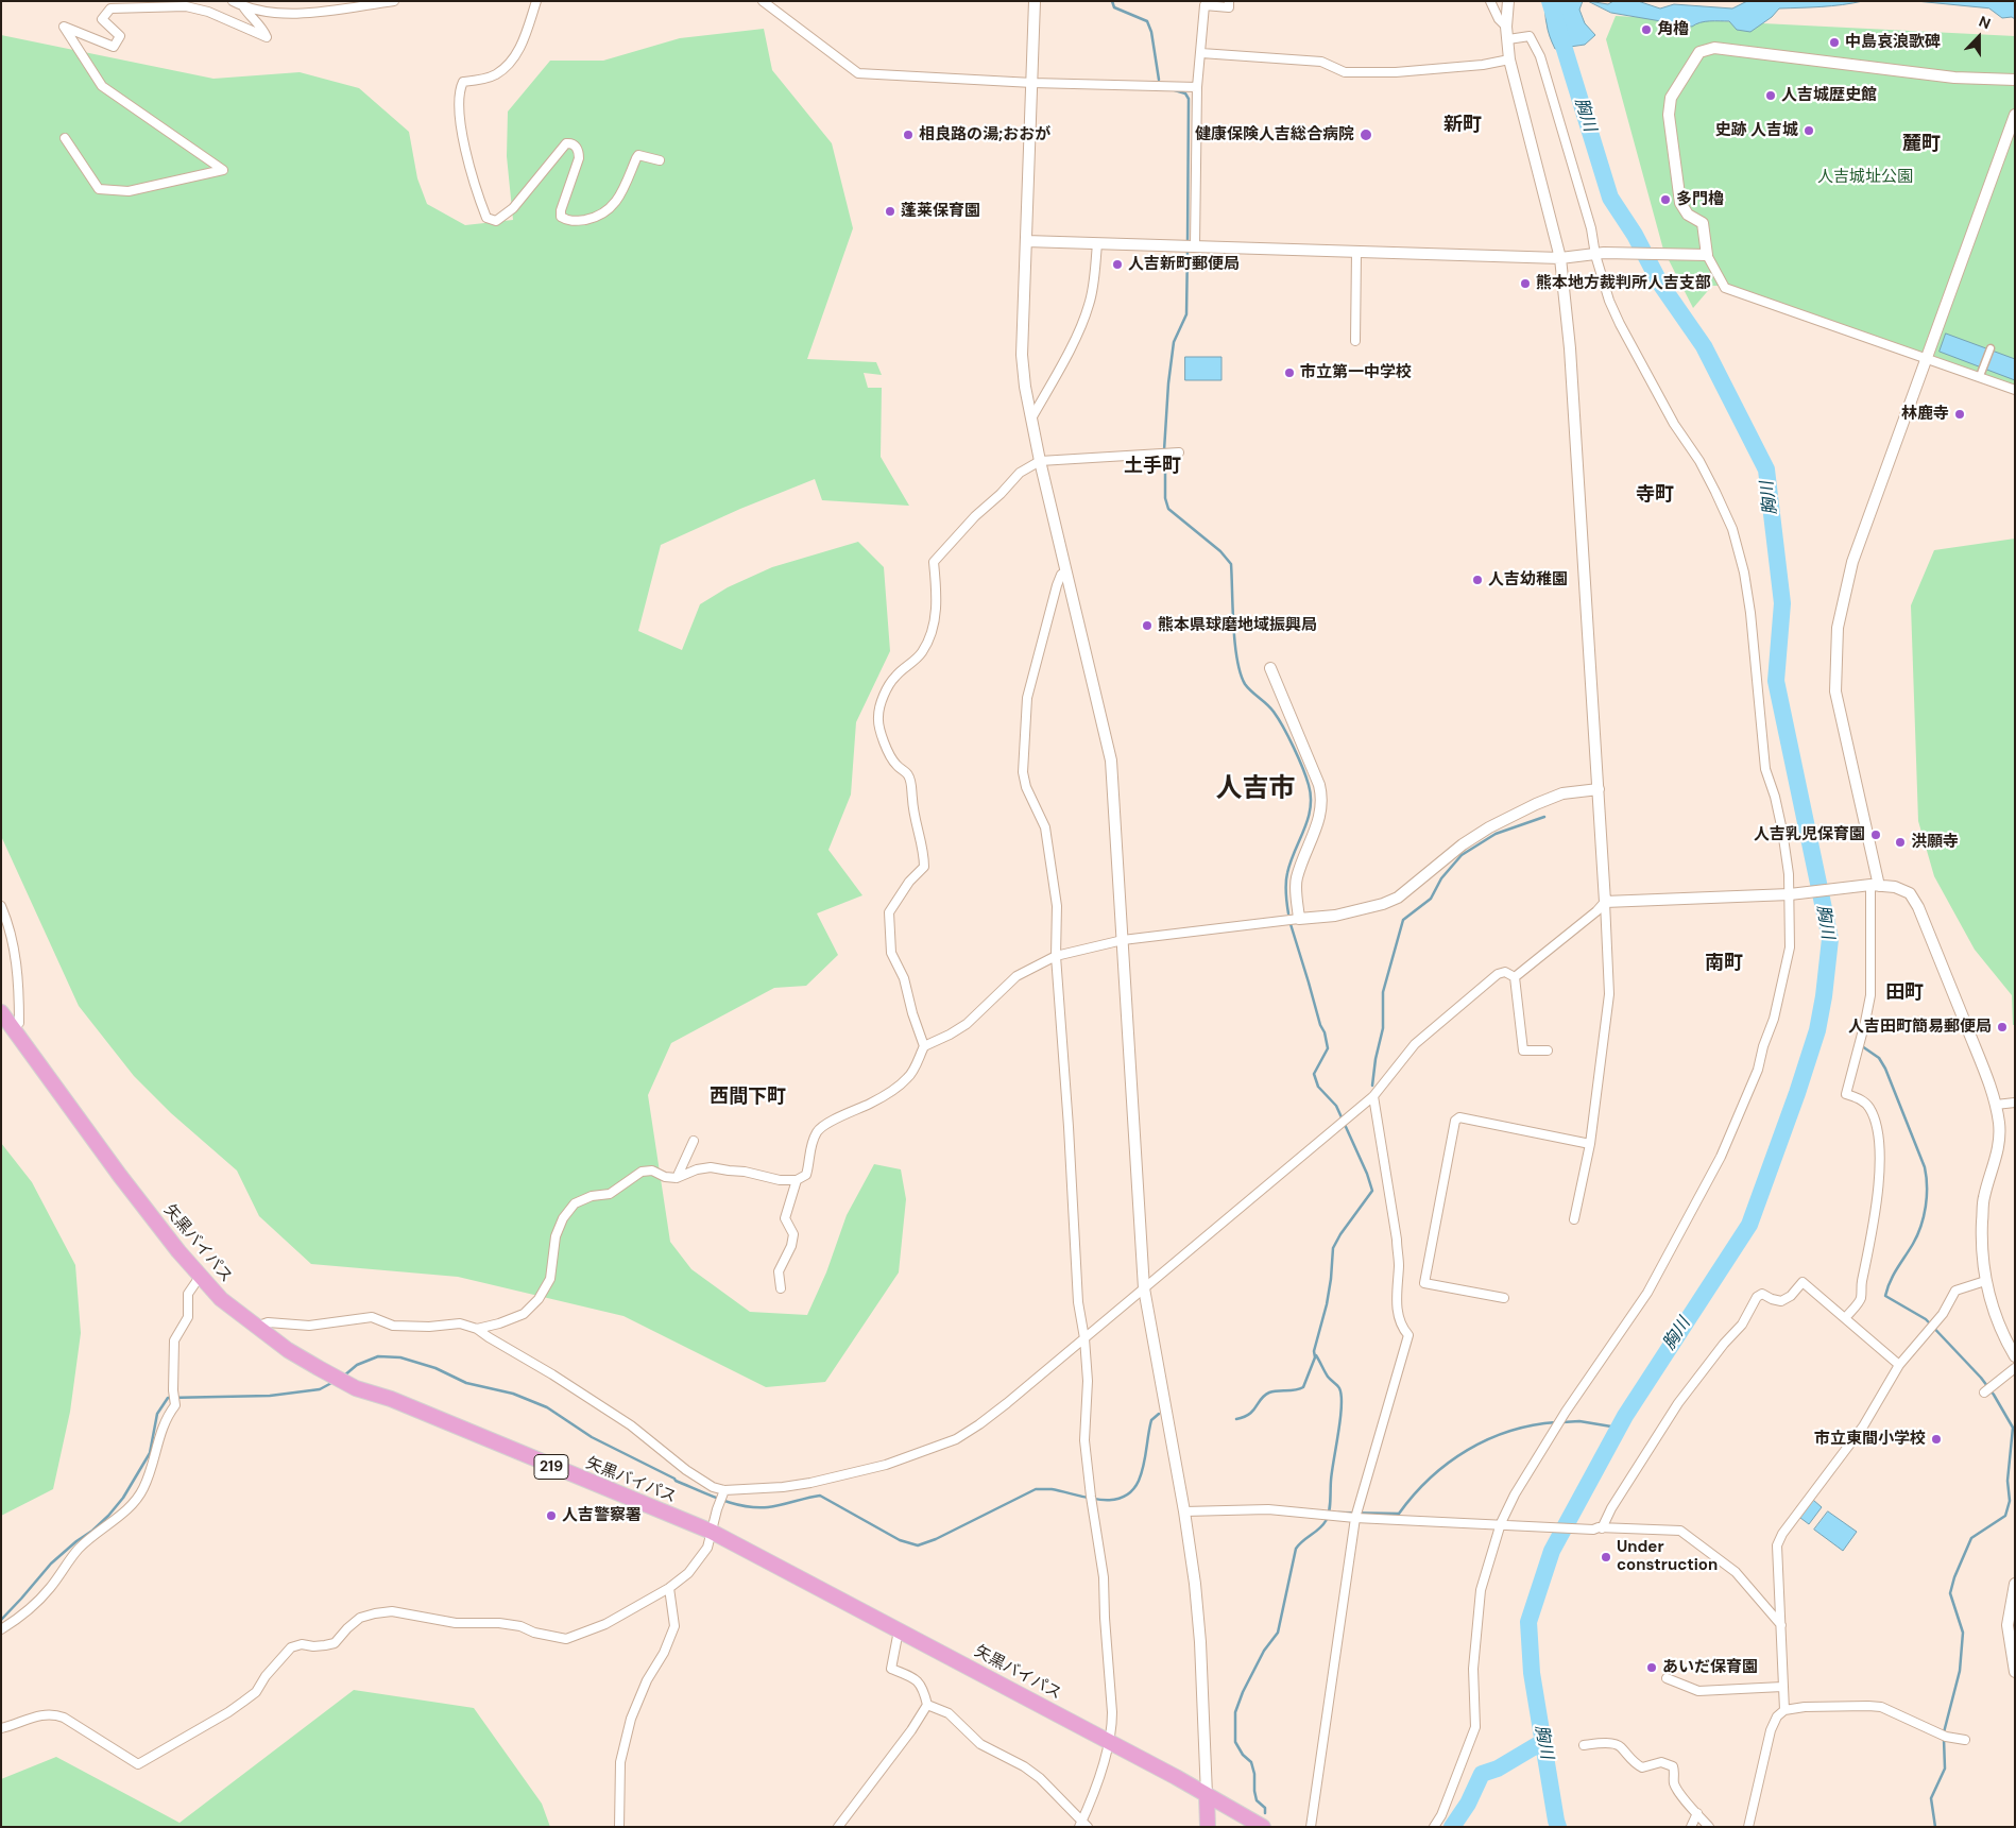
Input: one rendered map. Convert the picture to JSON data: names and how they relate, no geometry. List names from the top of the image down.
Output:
{
  "streets": {
    "highway": ["矢黒バイパス", "219"]
  },
  "crossings": [
    ["矢黒バイパス", "219"]
  ],
  "districts": [
    "新町",
    "麓町",
    "土手町",
    "寺町",
    "人吉市",
    "南町",
    "田町",
    "西間下町"
  ],
  "water": ["胸川"],
  "parks": ["人吉城址公園"],
  "places": [
    "角櫓",
    "中島哀浪歌碑",
    "人吉城歴史館",
    "史跡 人吉城",
    "相良路の湯;おおが",
    "健康保険人吉総合病院",
    "多門櫓",
    "蓬莱保育園",
    "人吉新町郵便局",
    "熊本地方裁判所人吉支部",
    "市立第一中学校",
    "林鹿寺",
    "人吉幼稚園",
    "熊本県球磨地域振興局",
    "人吉乳児保育園",
    "洪願寺",
    "人吉田町簡易郵便局",
    "市立東間小学校",
    "人吉警察署",
    "Under construction",
    "あいだ保育園"
  ],
  "north": "top"
}
